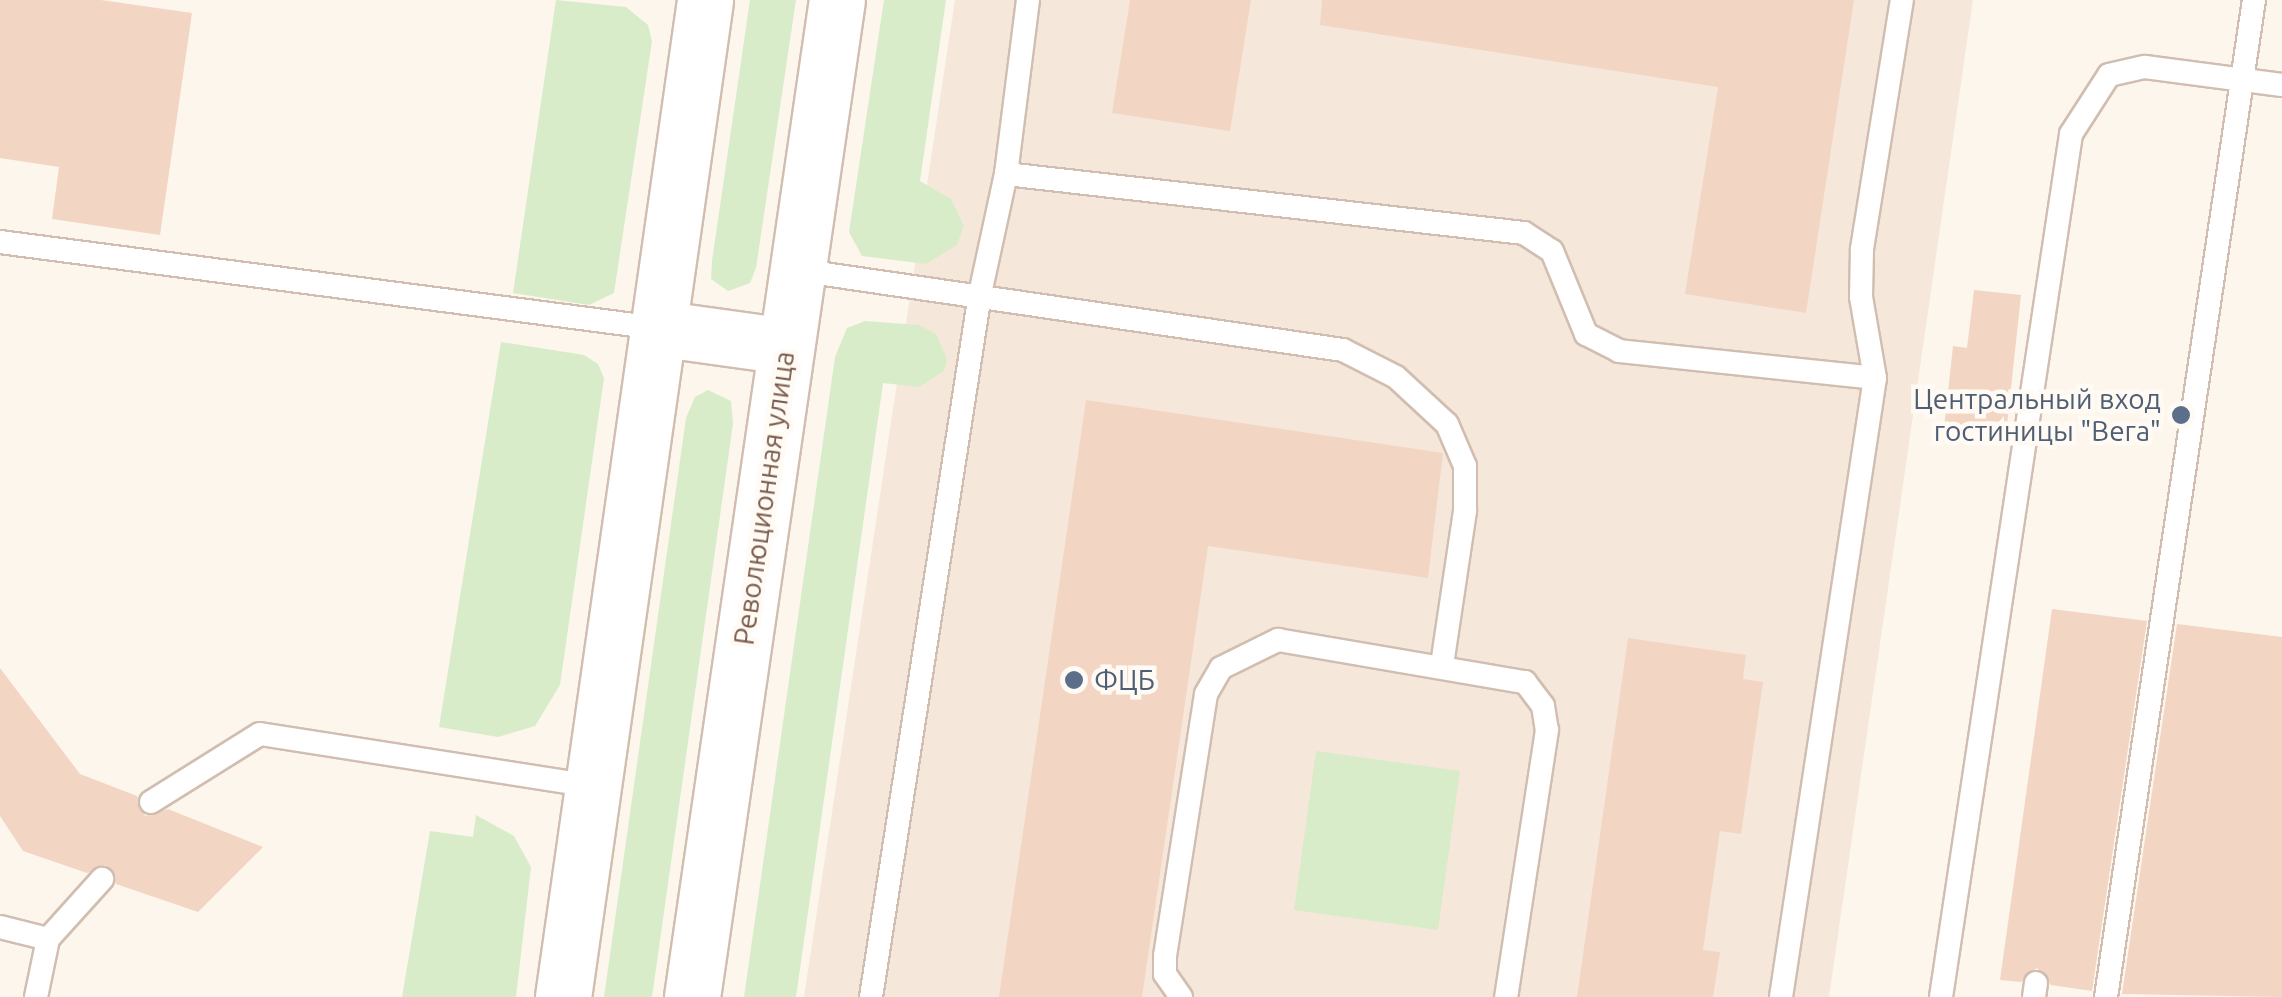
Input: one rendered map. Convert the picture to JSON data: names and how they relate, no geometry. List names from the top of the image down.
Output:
{
  "streets": {
    "main road": ["Революционная улица"]
  },
  "places": ["Центральный вход гостиницы \"Вега\"", "ФЦБ"]
}
